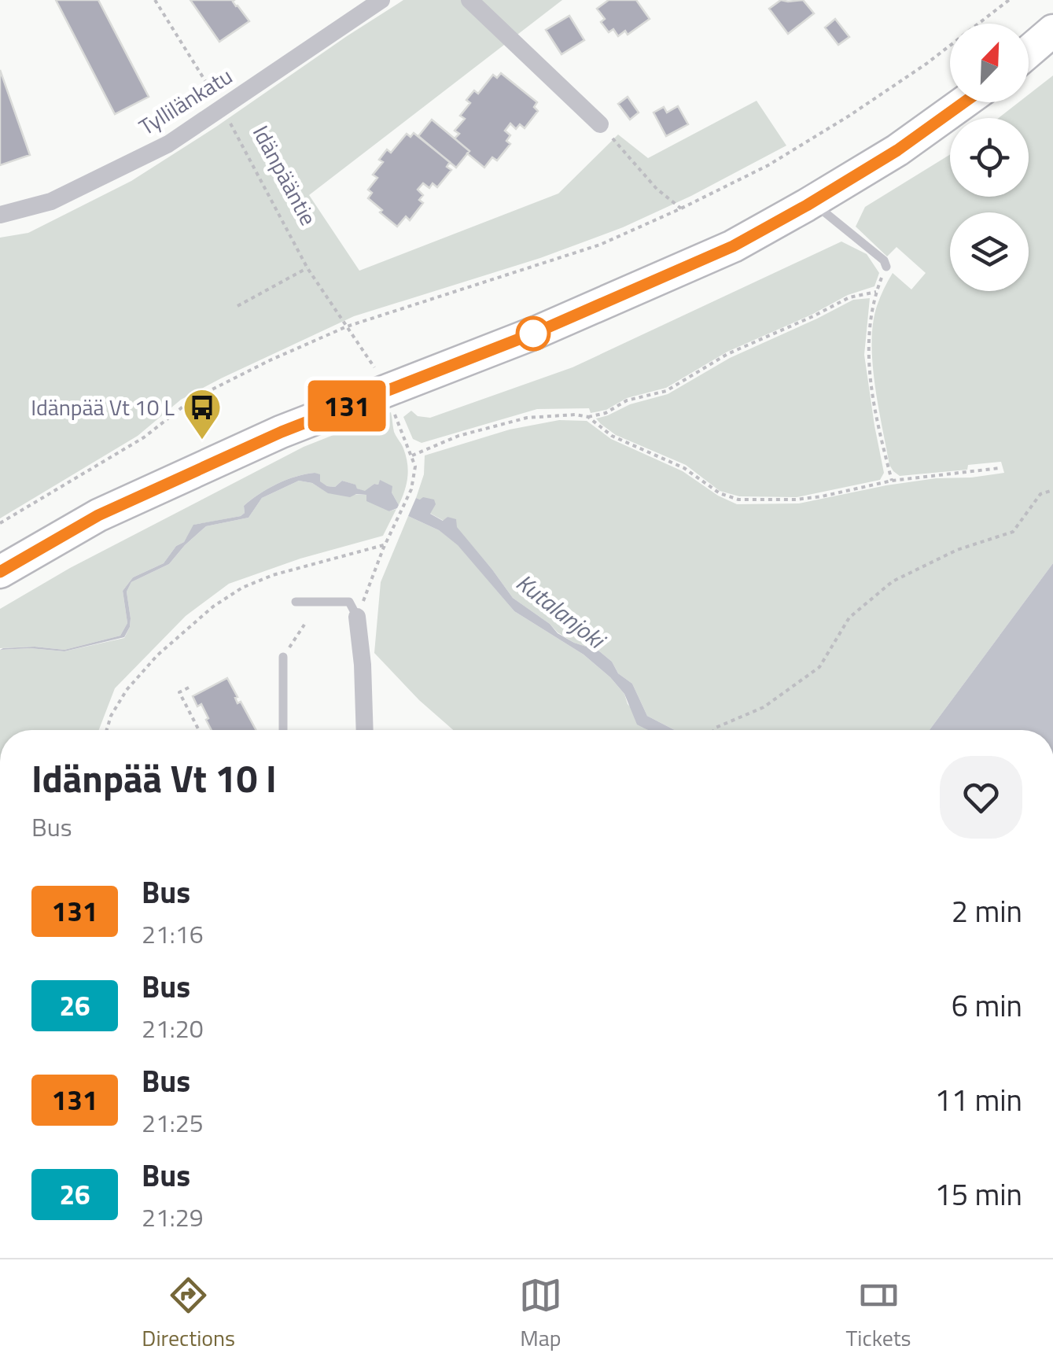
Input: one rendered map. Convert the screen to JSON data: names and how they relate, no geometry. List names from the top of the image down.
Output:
{
  "streets": {
    "street": ["Tyllilänkatu"],
    "path": ["Idänpääntie"]
  },
  "crossings": [
    ["Tyllilänkatu", "Idänpääntie"]
  ],
  "water": ["Kutalanjoki"],
  "places": {
    "bus stop": ["Idänpää Vt 10 L"]
  },
  "lines": ["bus line 131"],
  "north": "top right",
  "page": {
    "on_map": "131",
    "heading": ["Idänpää Vt 10 I", "Bus"],
    "list": [
      {
        "mark": "131",
        "name": "Bus",
        "note": "21:16",
        "value": "2 min"
      },
      {
        "mark": "26",
        "name": "Bus",
        "note": "21:20",
        "value": "6 min"
      },
      {
        "mark": "131",
        "name": "Bus",
        "note": "21:25",
        "value": "11 min"
      },
      {
        "mark": "26",
        "name": "Bus",
        "note": "21:29",
        "value": "15 min"
      }
    ],
    "tabs": ["Directions", "Map", "Tickets"]
  }
}
